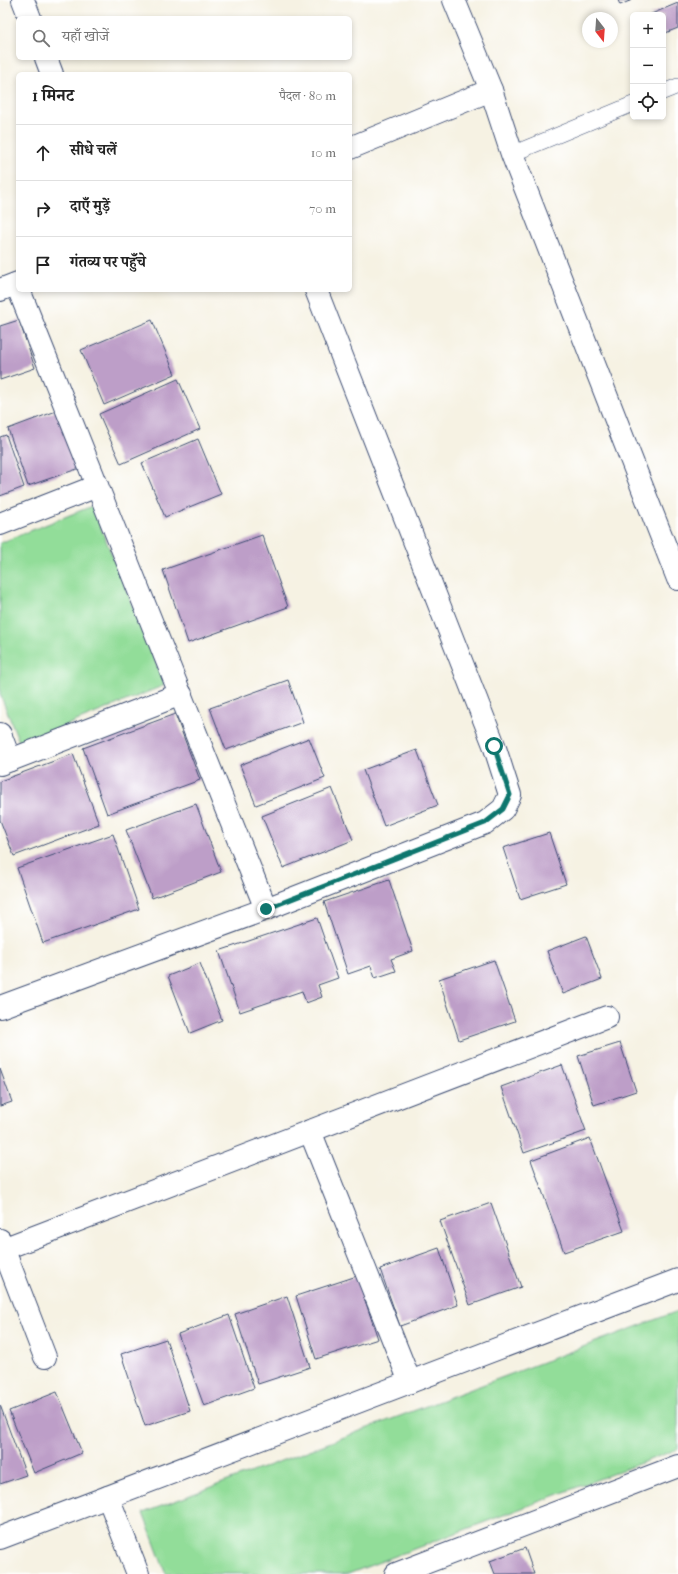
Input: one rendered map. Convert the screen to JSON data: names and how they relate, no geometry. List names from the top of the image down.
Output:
{
  "north": "bottom",
  "page": {
    "map_buttons": ["+", "−"],
    "search": "यहाँ खोजें",
    "heading": ["1 मिनट", "पैदल · 80 m"],
    "list": [
      ["सीधे चलें", "10 m"],
      ["दाएँ मुड़ें", "70 m"],
      "गंतव्य पर पहुँचे"
    ]
  }
}
